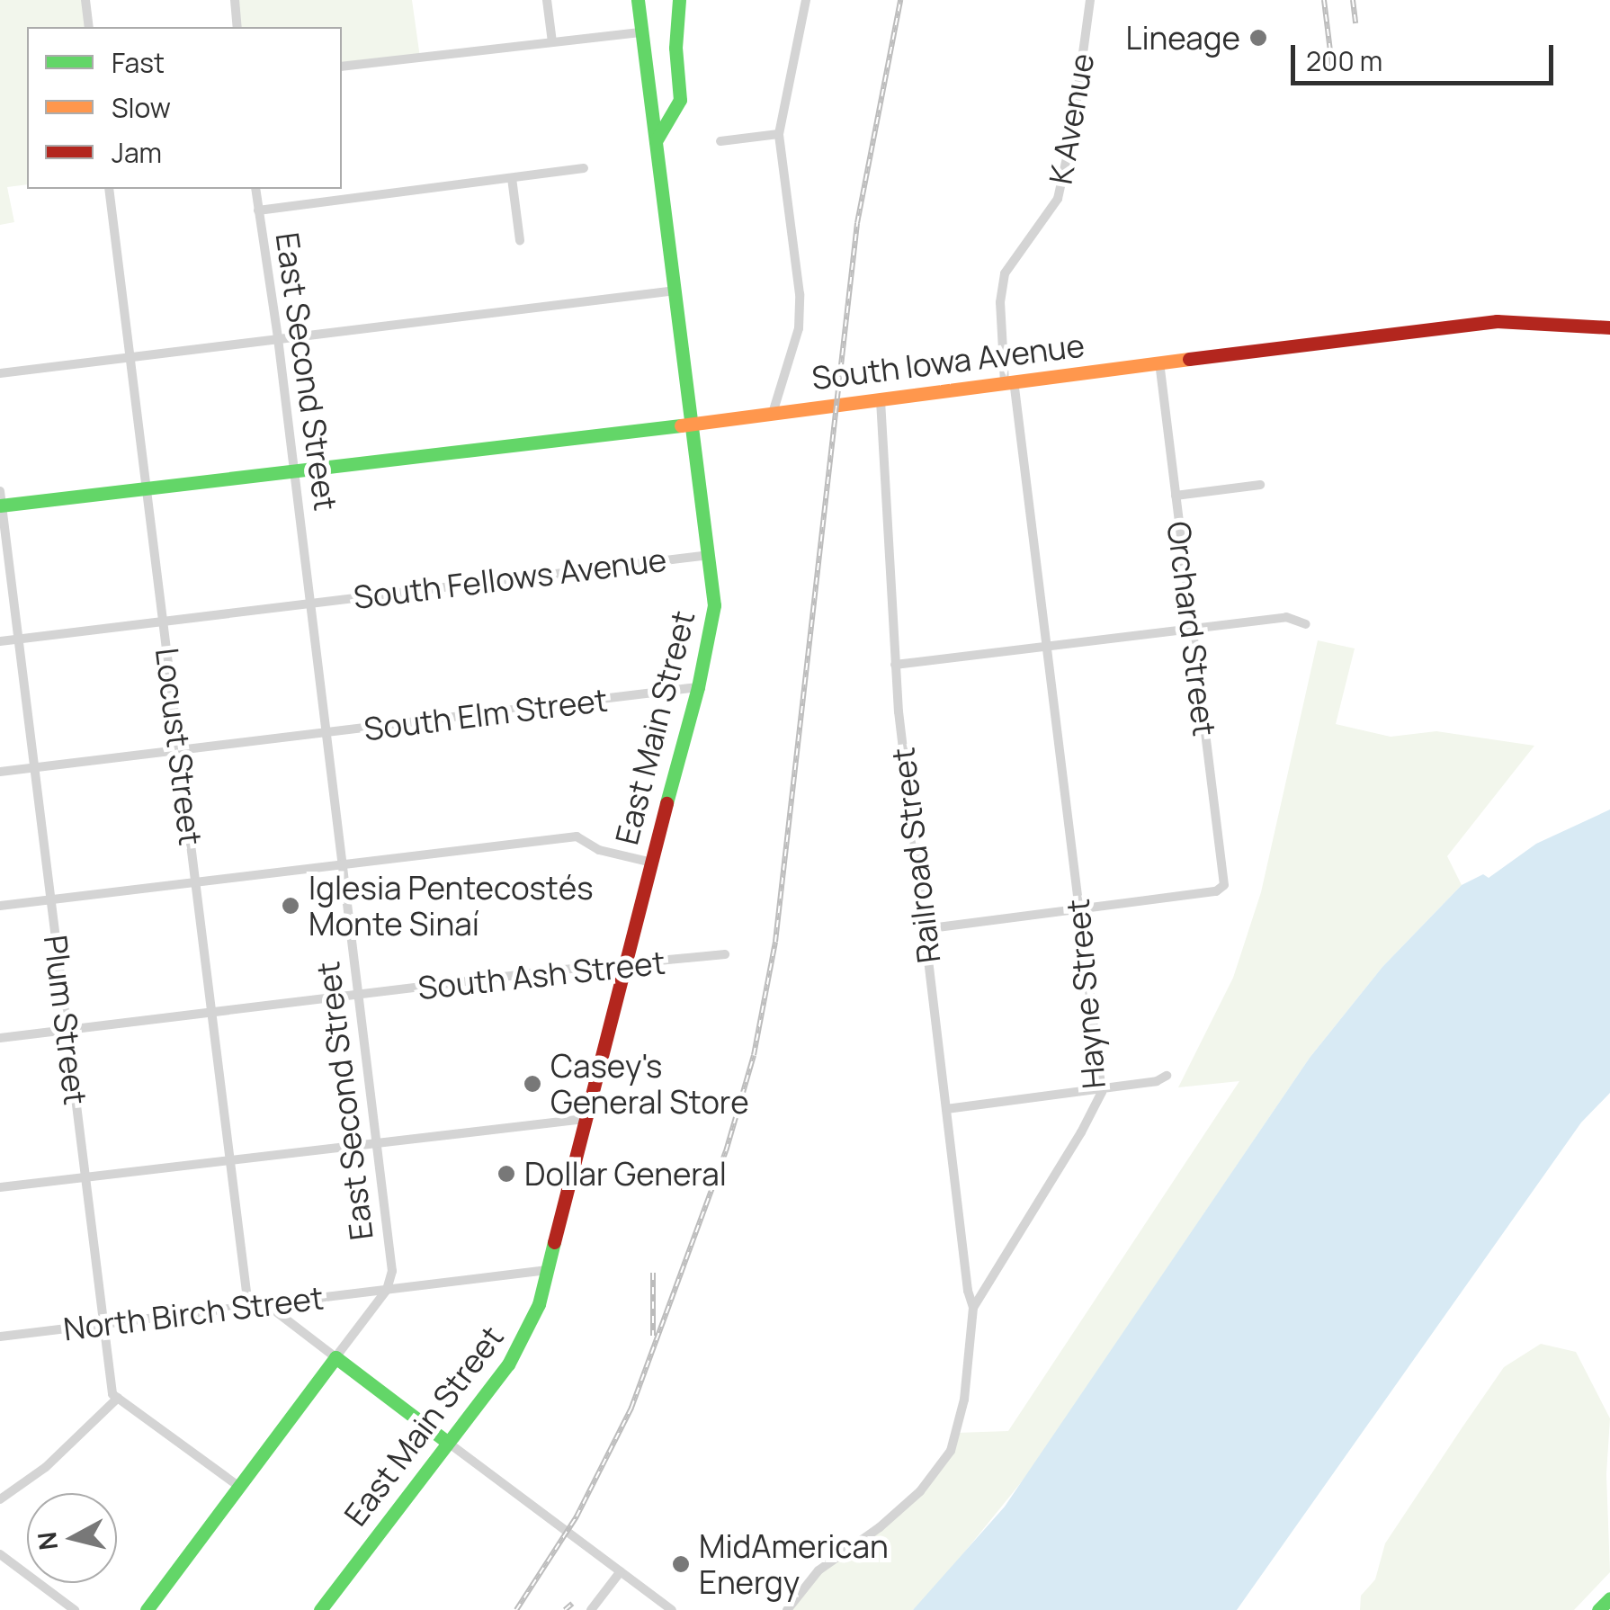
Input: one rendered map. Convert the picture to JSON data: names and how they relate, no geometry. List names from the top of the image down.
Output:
{
  "streets": {
    "main road": ["South Iowa Avenue", "East Main Street"],
    "street": [
      "K Avenue",
      "East Second Street",
      "South Fellows Avenue",
      "Orchard Street",
      "South Elm Street",
      "Locust Street",
      "Railroad Street",
      "South Ash Street",
      "Hayne Street",
      "Plum Street",
      "North Birch Street"
    ]
  },
  "crossings": [
    ["K Avenue", "South Iowa Avenue"],
    ["K Avenue", "Hayne Street"],
    ["South Iowa Avenue", "East Second Street"],
    ["South Iowa Avenue", "Orchard Street"],
    ["South Iowa Avenue", "East Main Street"],
    ["South Iowa Avenue", "Locust Street"],
    ["South Iowa Avenue", "Railroad Street"],
    ["South Iowa Avenue", "Hayne Street"],
    ["South Iowa Avenue", "Plum Street"],
    ["East Second Street", "South Fellows Avenue"],
    ["East Second Street", "South Elm Street"],
    ["East Second Street", "South Ash Street"],
    ["East Second Street", "North Birch Street"],
    ["South Fellows Avenue", "East Main Street"],
    ["South Fellows Avenue", "Locust Street"],
    ["South Fellows Avenue", "Plum Street"],
    ["Orchard Street", "Hayne Street"],
    ["South Elm Street", "East Main Street"],
    ["South Elm Street", "Locust Street"],
    ["South Elm Street", "Plum Street"],
    ["East Main Street", "South Ash Street"],
    ["East Main Street", "North Birch Street"],
    ["Locust Street", "South Ash Street"],
    ["Locust Street", "North Birch Street"],
    ["Railroad Street", "Hayne Street"],
    ["South Ash Street", "Plum Street"],
    ["Plum Street", "North Birch Street"]
  ],
  "places": [
    "Lineage",
    "Iglesia Pentecostés Monte Sinaí",
    "Casey's General Store",
    "Dollar General",
    "MidAmerican Energy"
  ],
  "legend": ["Fast", "Slow", "Jam"],
  "scale_bar": "200 m",
  "north": "left"
}
